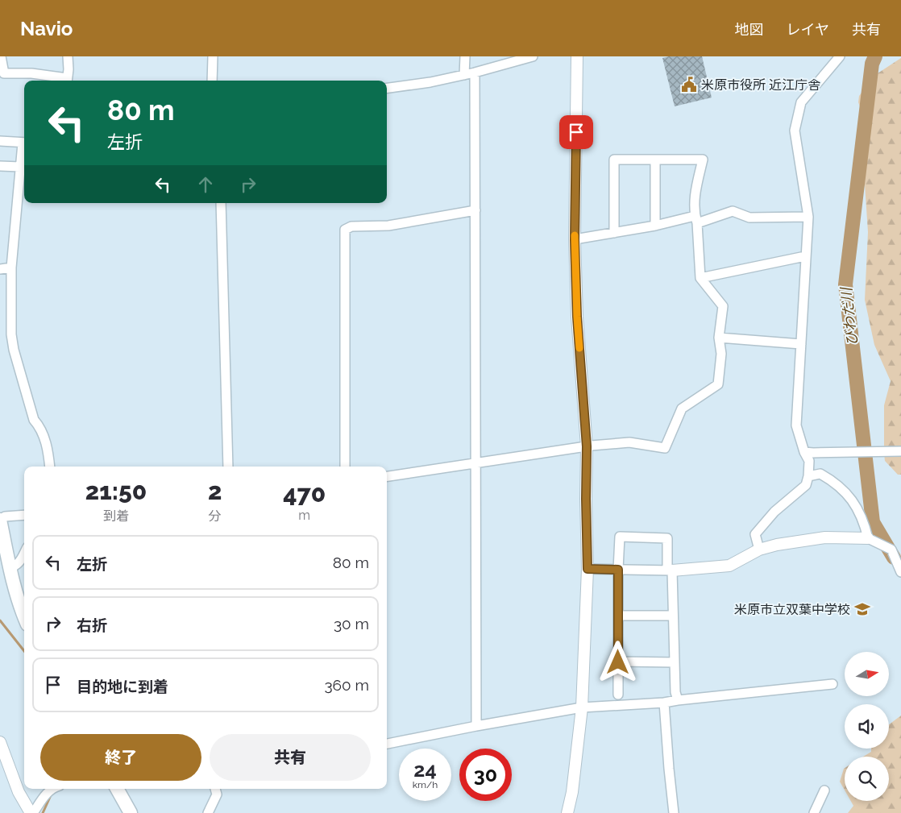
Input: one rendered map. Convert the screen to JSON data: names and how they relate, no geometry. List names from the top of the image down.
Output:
{
  "water": ["びわだ川"],
  "places": {
    "public building": ["米原市役所 近江庁舎"],
    "school or university": ["米原市立双葉中学校"]
  },
  "north": "right",
  "page": {
    "header": "Navio",
    "nav": ["地図", "レイヤ", "共有"],
    "turn": ["80 m", "左折"],
    "eta": [
      "21:50",
      "到着",
      "2",
      "分",
      "470",
      "m"
    ],
    "list": [
      {
        "name": "左折",
        "value": "80 m"
      },
      {
        "name": "右折",
        "value": "30 m"
      },
      {
        "name": "目的地に到着",
        "value": "360 m"
      }
    ],
    "buttons": ["終了", "共有"],
    "speed": "24 km/h",
    "limit": "30"
  }
}
